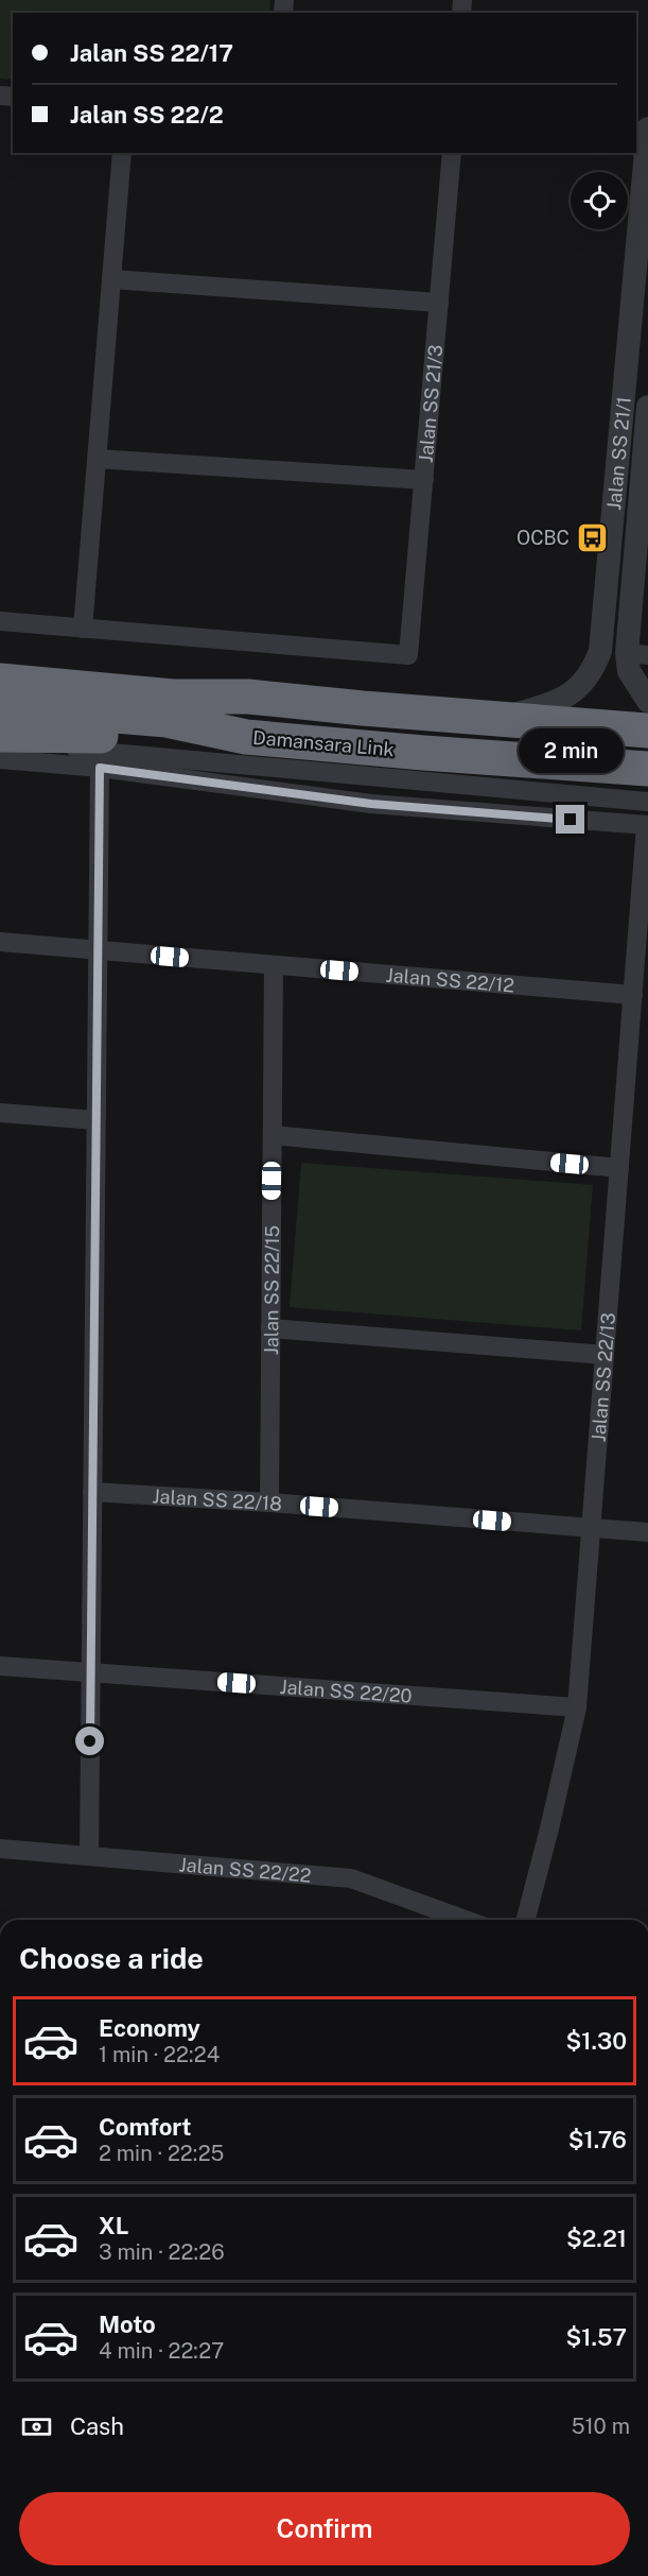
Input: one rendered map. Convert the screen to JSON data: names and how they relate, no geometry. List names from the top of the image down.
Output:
{
  "streets": {
    "highway": ["Damansara Link"],
    "street": [
      "Jalan SS 21/3",
      "Jalan SS 21/1",
      "Jalan SS 22/12",
      "Jalan SS 22/15",
      "Jalan SS 22/13",
      "Jalan SS 22/18",
      "Jalan SS 22/20",
      "Jalan SS 22/22"
    ]
  },
  "crossings": [
    ["Jalan SS 21/1", "Damansara Link"],
    ["Jalan SS 22/12", "Jalan SS 22/15"],
    ["Jalan SS 22/12", "Jalan SS 22/13"],
    ["Jalan SS 22/15", "Jalan SS 22/18"],
    ["Jalan SS 22/13", "Jalan SS 22/18"],
    ["Jalan SS 22/13", "Jalan SS 22/20"]
  ],
  "places": {
    "bus stop": ["OCBC"]
  },
  "page": {
    "banner": ["Jalan SS 22/17", "Jalan SS 22/2"],
    "bubble": "2 min",
    "heading": "Choose a ride",
    "list": [
      {
        "name": "Economy",
        "note": "1 min · 22:24",
        "value": "$1.30"
      },
      {
        "name": "Comfort",
        "note": "2 min · 22:25",
        "value": "$1.76"
      },
      {
        "name": "XL",
        "note": "3 min · 22:26",
        "value": "$2.21"
      },
      {
        "name": "Moto",
        "note": "4 min · 22:27",
        "value": "$1.57"
      }
    ],
    "pay": ["Cash", "510 m"],
    "buttons": "Confirm"
  }
}
